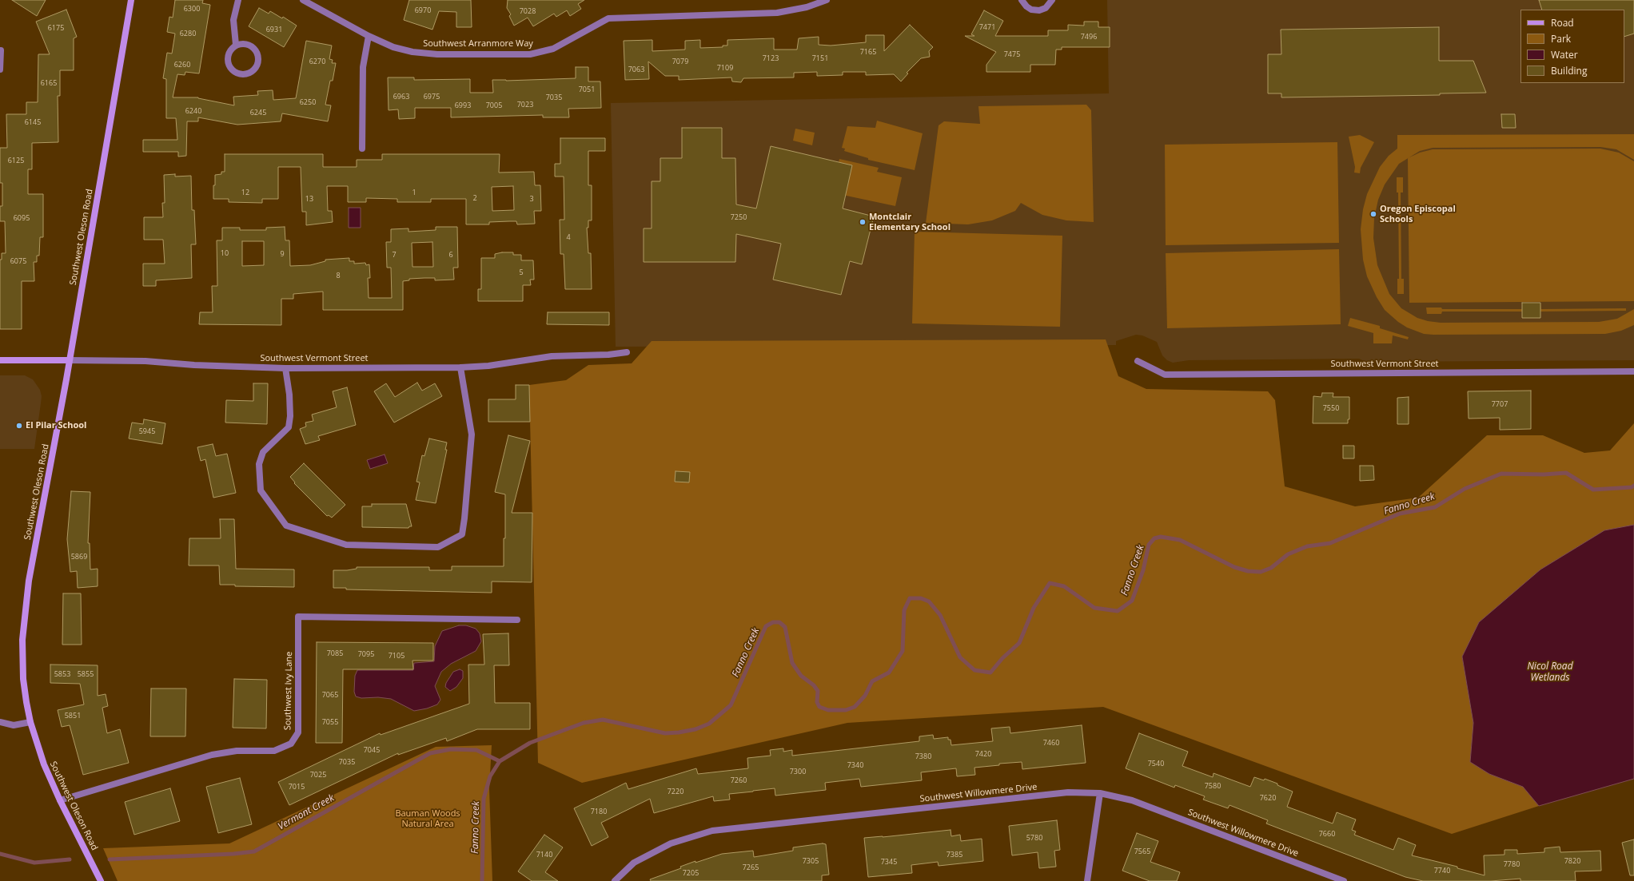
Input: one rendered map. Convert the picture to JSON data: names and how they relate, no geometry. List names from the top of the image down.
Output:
{
  "streets": {
    "main road": ["Southwest Oleson Road", "Southwest Vermont Street"],
    "street": ["Southwest Arranmore Way", "Southwest Ivy Lane", "Southwest Willowmere Drive"]
  },
  "crossings": [
    ["Southwest Oleson Road", "Southwest Vermont Street"],
    ["Southwest Oleson Road", "Southwest Ivy Lane"]
  ],
  "water": ["Fanno Creek", "Nicol Road Wetlands", "Vermont Creek"],
  "parks": ["Bauman Woods Natural Area"],
  "places": ["Oregon Episcopal Schools", "Montclair Elementary School", "El Pilar School"],
  "house_numbers": [
    "6300",
    "6970",
    "7028",
    "7471",
    "6175",
    "6931",
    "6280",
    "7496",
    "7165",
    "7475",
    "7123",
    "7151",
    "6270",
    "7079",
    "6260",
    "7109",
    "7063",
    "6165",
    "7051",
    "6963",
    "6975",
    "7035",
    "6250",
    "7023",
    "6993",
    "7005",
    "6240",
    "6245",
    "6145",
    "6125",
    "12",
    "1",
    "2",
    "13",
    "3",
    "7250",
    "6095",
    "4",
    "10",
    "9",
    "7",
    "6",
    "6075",
    "5",
    "8",
    "7707",
    "7550",
    "5945",
    "5869",
    "7085",
    "7095",
    "7105",
    "5853",
    "5855",
    "7065",
    "5851",
    "7055",
    "7460",
    "7045",
    "7420",
    "7380",
    "7035",
    "7540",
    "7340",
    "7300",
    "7025",
    "7260",
    "7580",
    "7015",
    "7220",
    "7620",
    "7180",
    "7660",
    "5780",
    "7565",
    "7140",
    "7385",
    "7305",
    "7820",
    "7345",
    "7780",
    "7265",
    "7740",
    "7205"
  ],
  "legend": [
    "Road",
    "Park",
    "Water",
    "Building"
  ]
}
